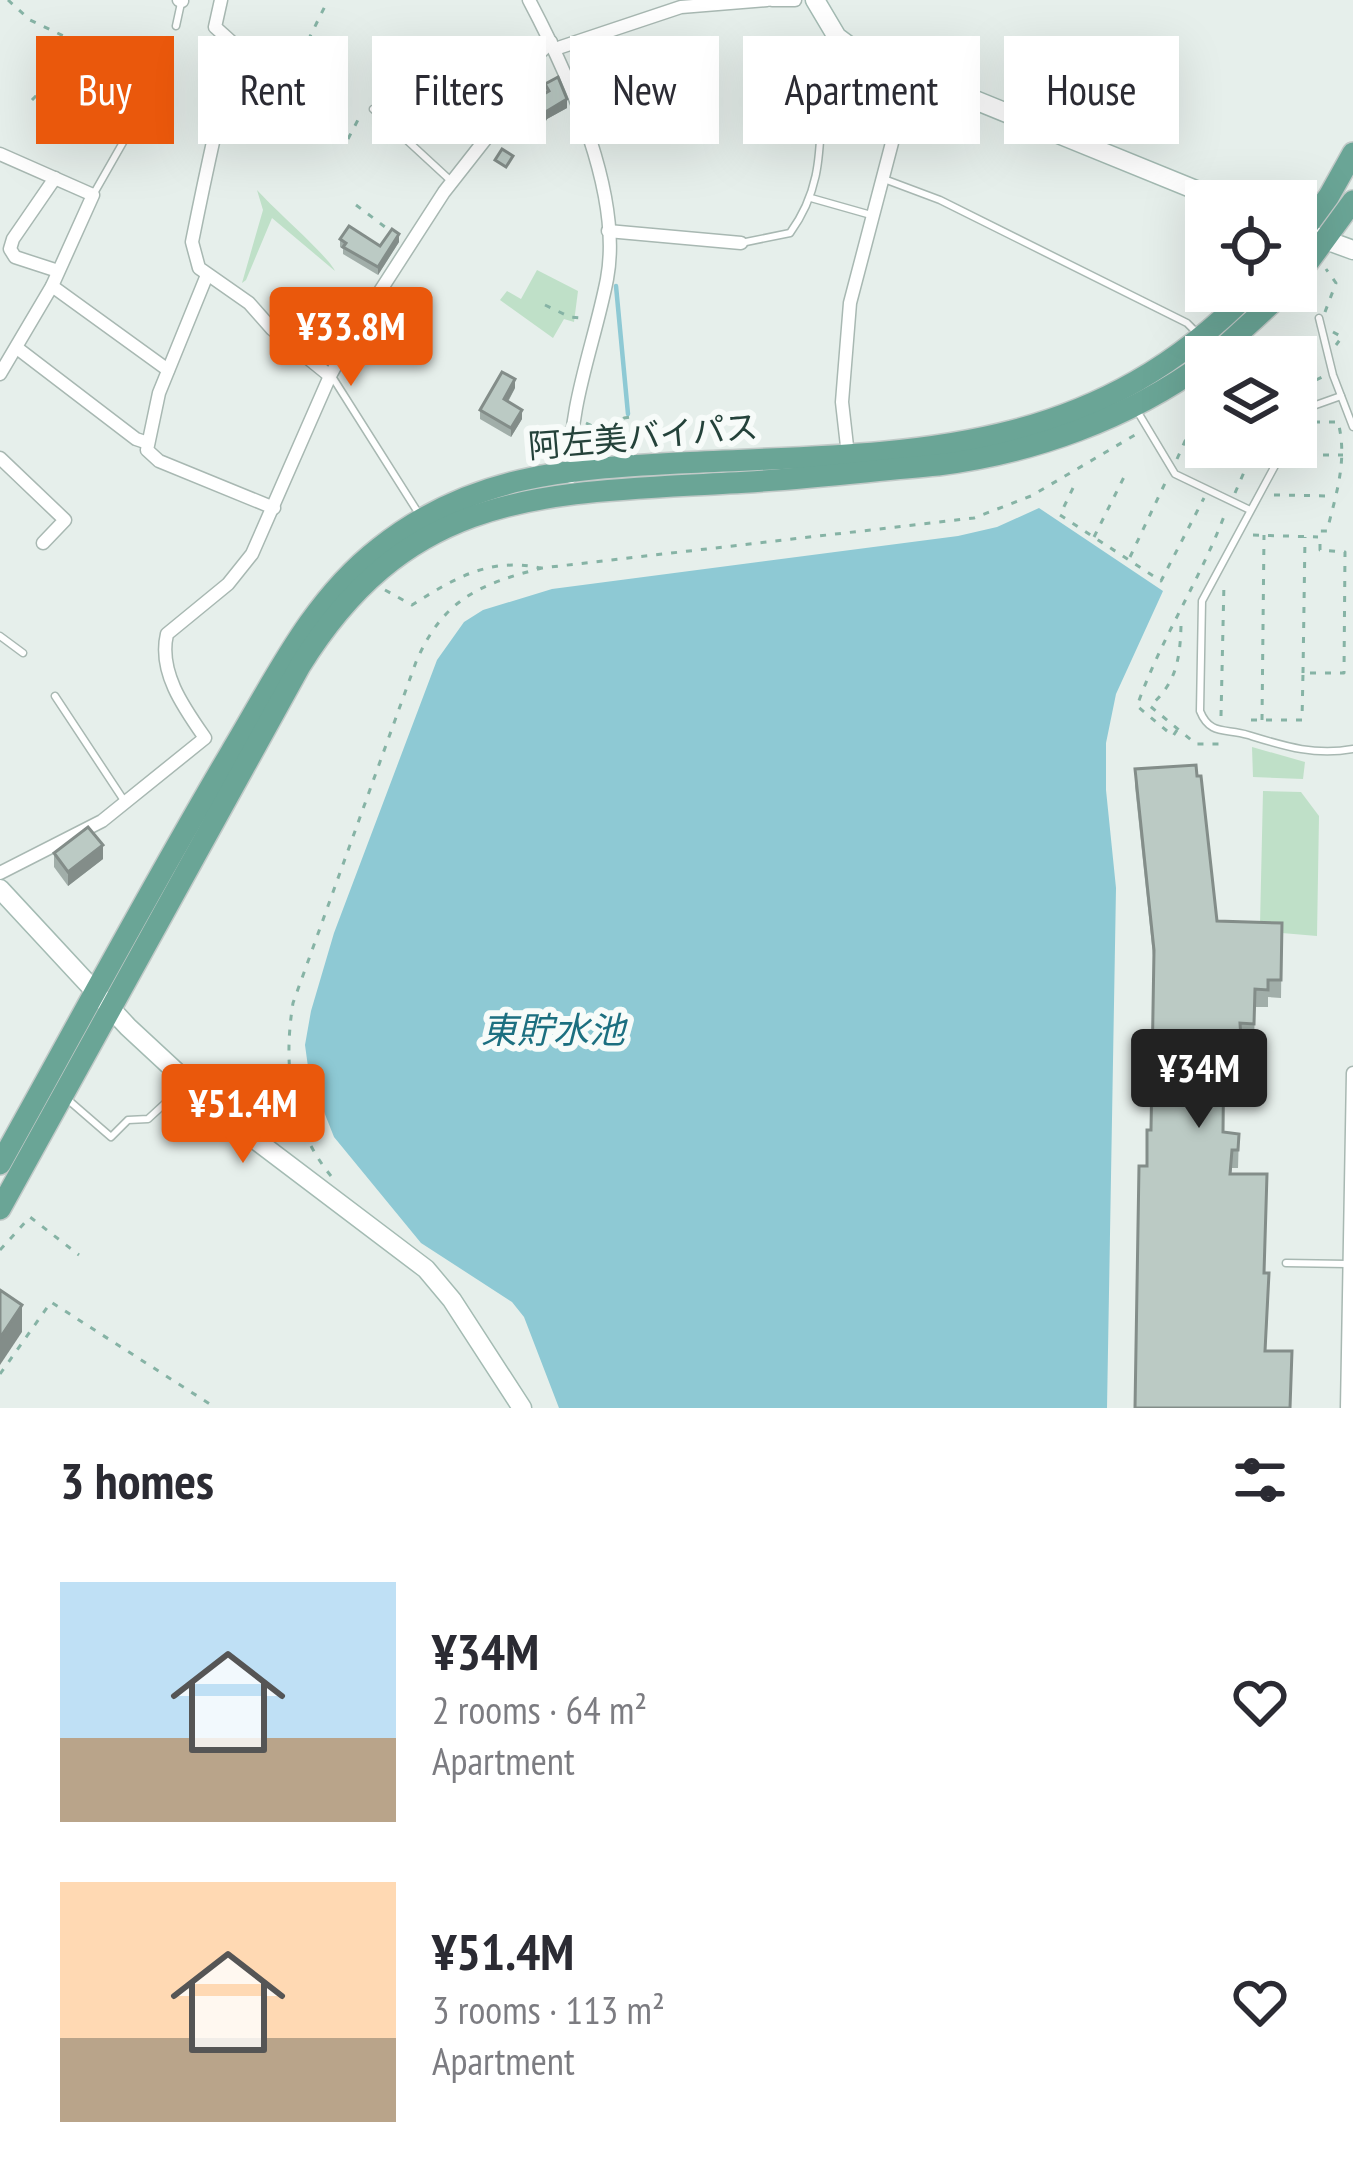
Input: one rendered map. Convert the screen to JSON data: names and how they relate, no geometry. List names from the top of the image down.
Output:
{
  "streets": {
    "main road": ["阿左美バイパス"]
  },
  "water": ["東貯水池"],
  "page": {
    "chip": [
      "Buy",
      "Rent",
      "Filters",
      "New",
      "Apartment",
      "House"
    ],
    "price": ["¥33.8M", "¥34M", "¥51.4M"],
    "heading": "3 homes",
    "list": [
      {
        "name": "¥34M",
        "note": "2 rooms · 64 m² · Apartment"
      },
      {
        "name": "¥51.4M",
        "note": "3 rooms · 113 m² · Apartment"
      }
    ]
  }
}
